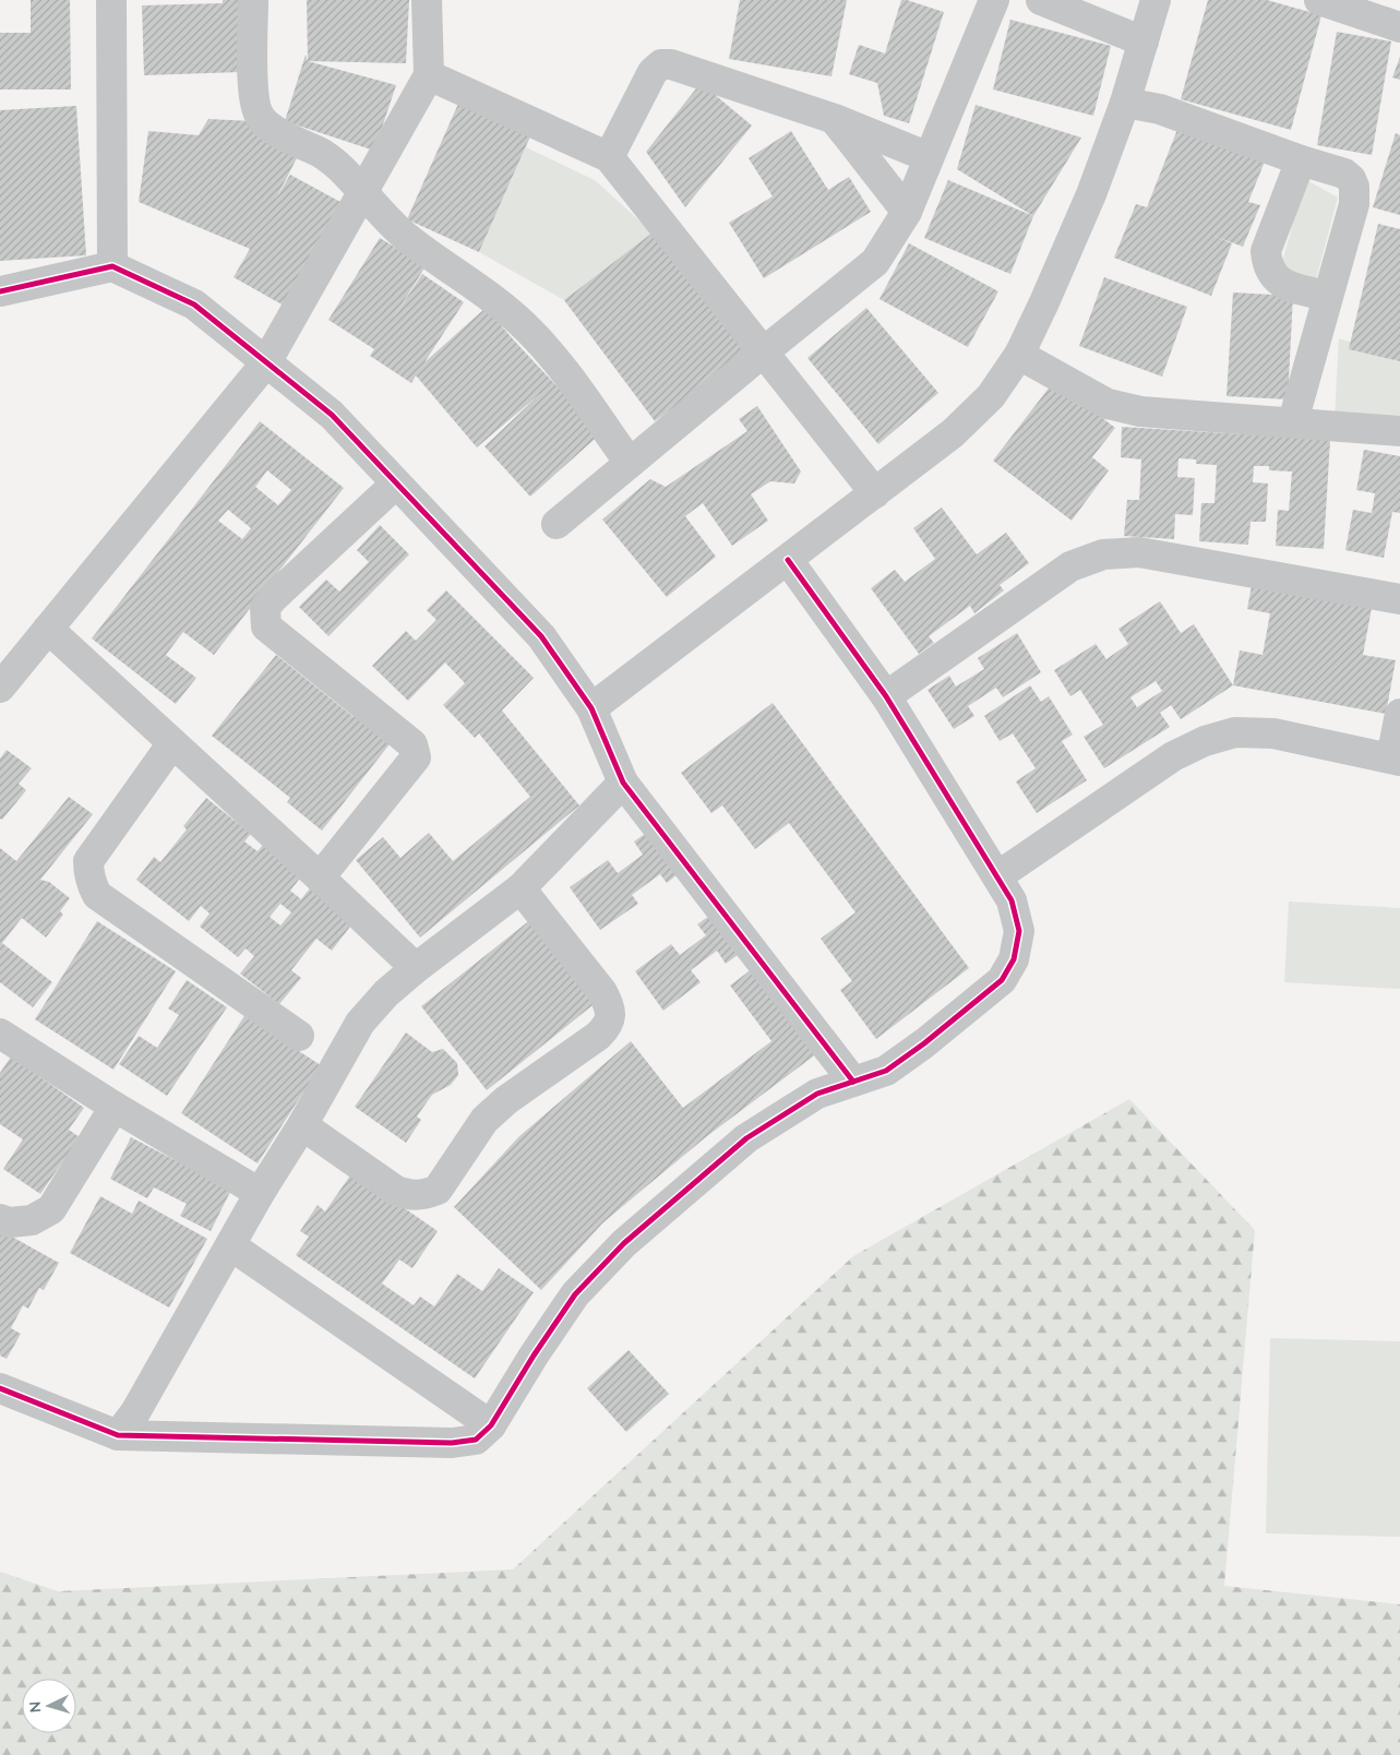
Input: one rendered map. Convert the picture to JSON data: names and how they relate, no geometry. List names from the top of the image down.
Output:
{
  "north": "left"
}
